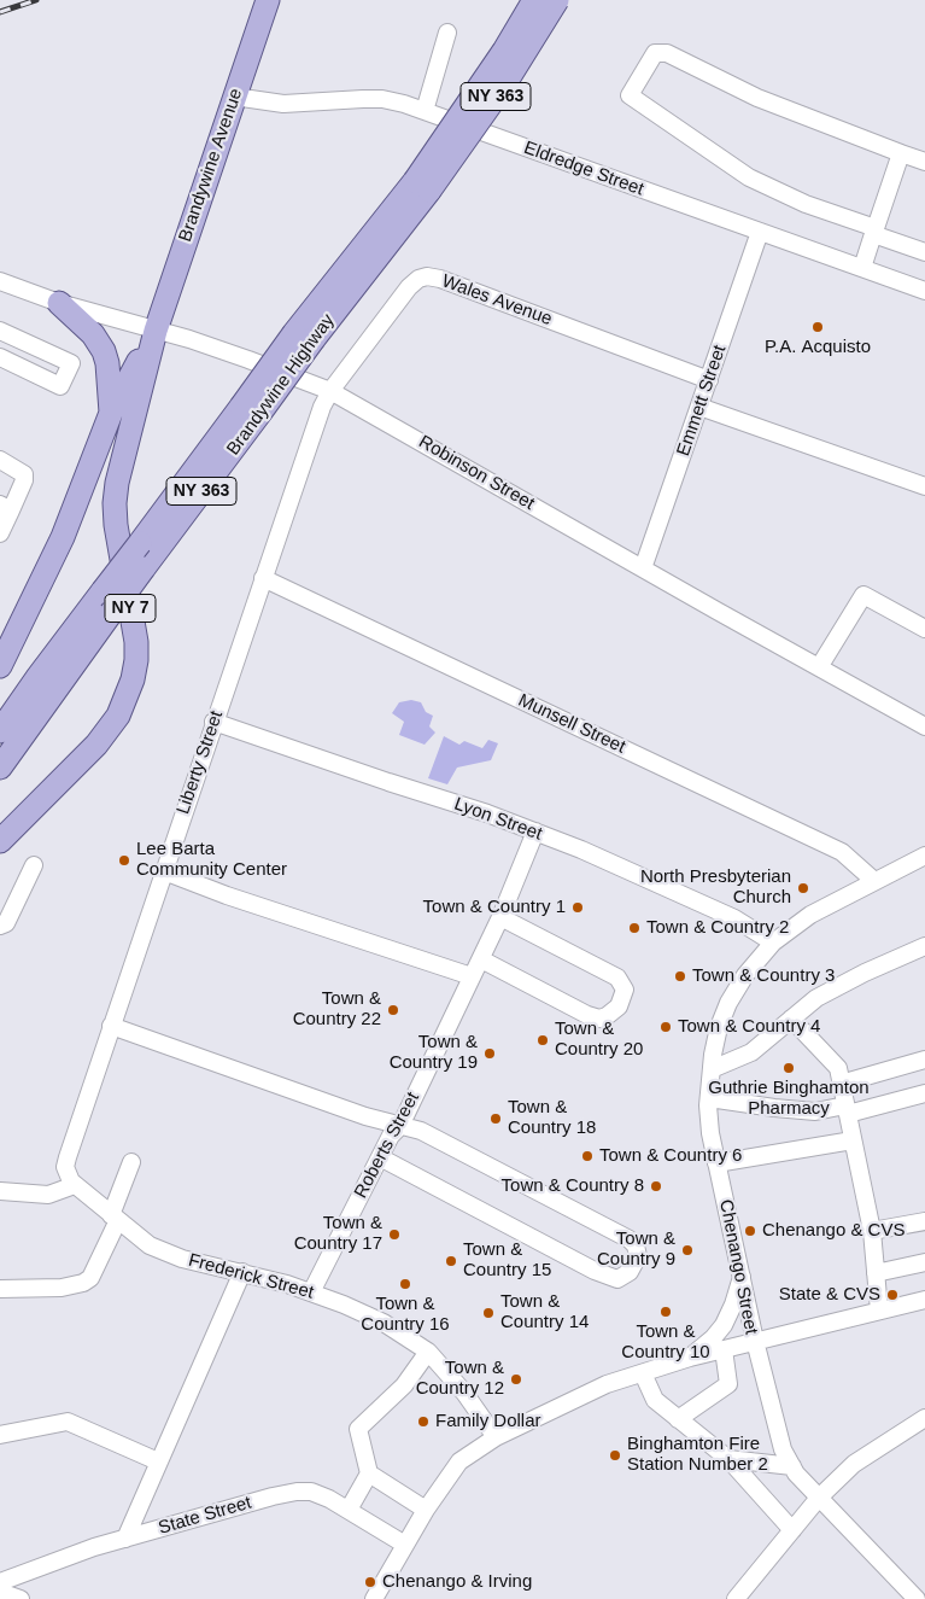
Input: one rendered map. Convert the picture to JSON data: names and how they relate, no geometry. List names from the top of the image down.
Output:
{
  "streets": {
    "main road": [
      "NY 363",
      "Brandywine Avenue",
      "Brandywine Highway",
      "NY 7"
    ],
    "street": [
      "Eldredge Street",
      "Wales Avenue",
      "Emmett Street",
      "Robinson Street",
      "Munsell Street",
      "Liberty Street",
      "Lyon Street",
      "Roberts Street",
      "Chenango Street",
      "Frederick Street",
      "State Street"
    ]
  },
  "crossings": [
    ["Brandywine Avenue", "Eldredge Street"],
    ["Brandywine Avenue", "Robinson Street"],
    ["Brandywine Avenue", "NY 7"],
    ["Eldredge Street", "Emmett Street"],
    ["Wales Avenue", "Emmett Street"],
    ["Wales Avenue", "Robinson Street"],
    ["Wales Avenue", "Liberty Street"],
    ["Emmett Street", "Robinson Street"],
    ["Robinson Street", "NY 7"],
    ["Robinson Street", "Liberty Street"],
    ["Munsell Street", "Liberty Street"],
    ["Munsell Street", "Chenango Street"],
    ["Liberty Street", "Lyon Street"],
    ["Lyon Street", "Roberts Street"],
    ["Lyon Street", "Chenango Street"],
    ["Roberts Street", "Frederick Street"],
    ["Chenango Street", "Frederick Street"],
    ["Chenango Street", "State Street"]
  ],
  "places": [
    "P.A. Acquisto",
    "Lee Barta Community Center",
    "North Presbyterian Church",
    "Town & Country 1",
    "Town & Country 2",
    "Town & Country 3",
    "Town & Country 22",
    "Town & Country 4",
    "Town & Country 20",
    "Town & Country 19",
    "Guthrie Binghamton Pharmacy",
    "Town & Country 18",
    "Town & Country 6",
    "Town & Country 8",
    "Chenango & CVS",
    "Town & Country 17",
    "Town & Country 9",
    "Town & Country 15",
    "Town & Country 16",
    "State & CVS",
    "Town & Country 10",
    "Town & Country 14",
    "Town & Country 12",
    "Family Dollar",
    "Binghamton Fire Station Number 2",
    "Chenango & Irving"
  ]
}
